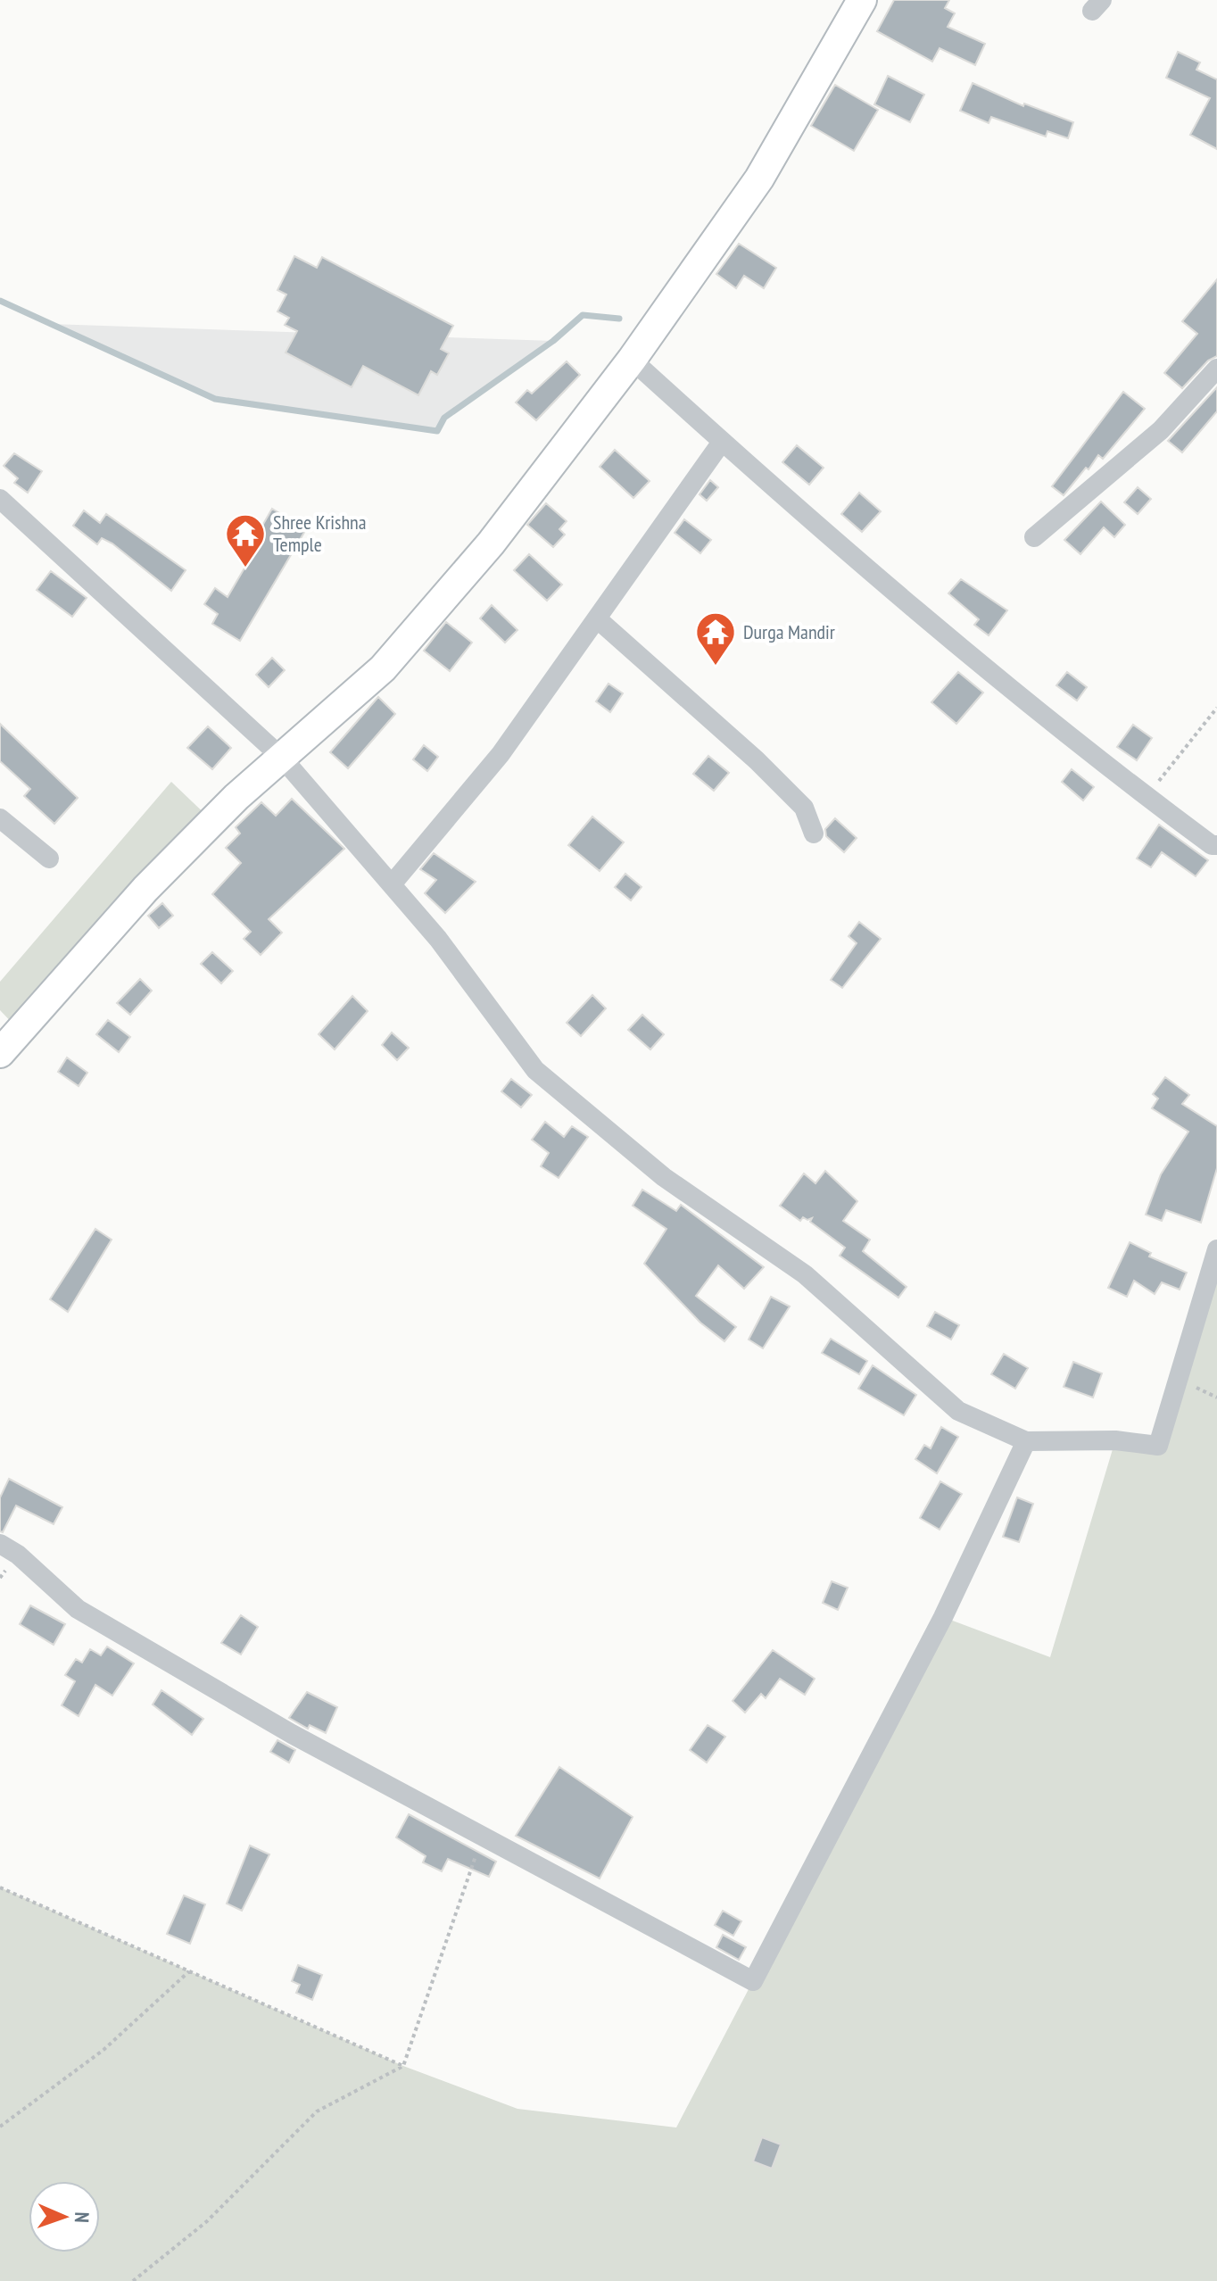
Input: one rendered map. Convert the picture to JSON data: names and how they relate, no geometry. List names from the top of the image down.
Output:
{
  "places": {
    "temple": ["Shree Krishna Temple", "Durga Mandir"]
  },
  "north": "right"
}
